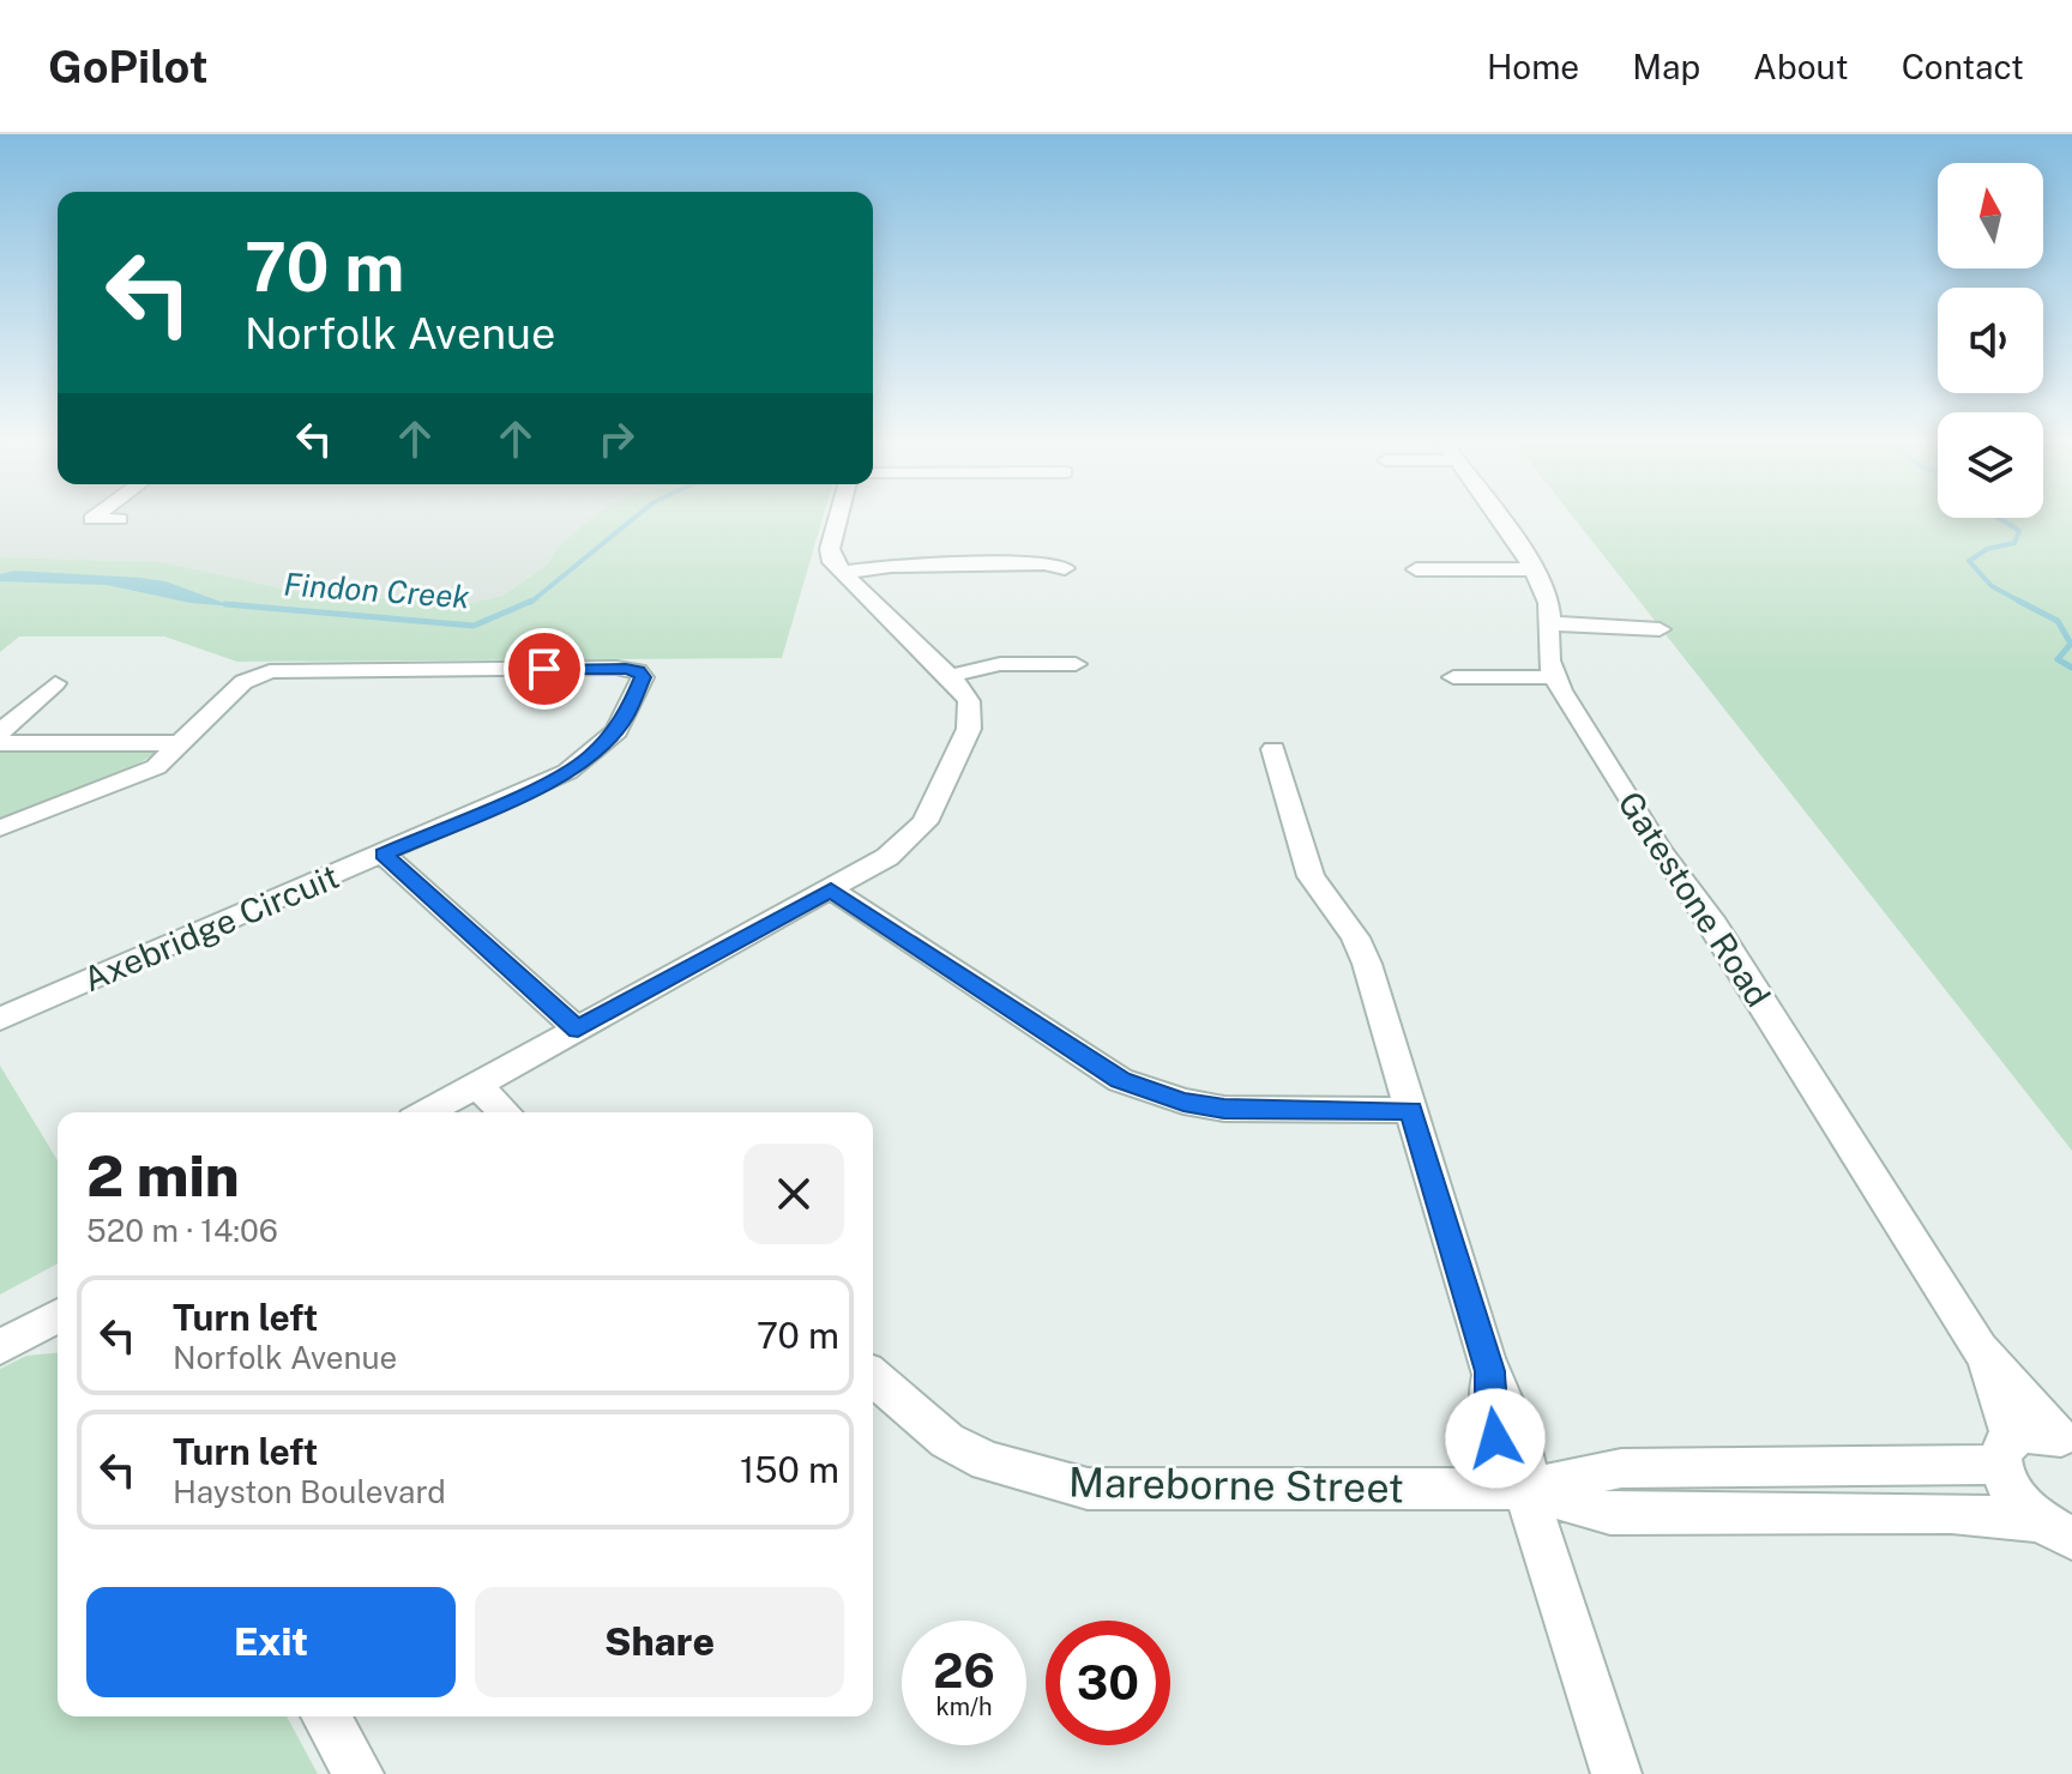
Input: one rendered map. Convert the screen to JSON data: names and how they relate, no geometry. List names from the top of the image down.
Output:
{
  "streets": {
    "street": ["Gatestone Road", "Axebridge Circuit", "Mareborne Street"]
  },
  "crossings": [
    ["Gatestone Road", "Mareborne Street"]
  ],
  "water": ["Findon Creek"],
  "north": "top",
  "page": {
    "header": "GoPilot",
    "nav": [
      "Home",
      "Map",
      "About",
      "Contact"
    ],
    "turn": ["70 m", "Norfolk Avenue"],
    "heading": ["2 min", "520 m · 14:06"],
    "list": [
      {
        "name": "Turn left",
        "note": "Norfolk Avenue",
        "value": "70 m"
      },
      {
        "name": "Turn left",
        "note": "Hayston Boulevard",
        "value": "150 m"
      }
    ],
    "buttons": ["Exit", "Share"],
    "speed": "26 km/h",
    "limit": "30"
  }
}
